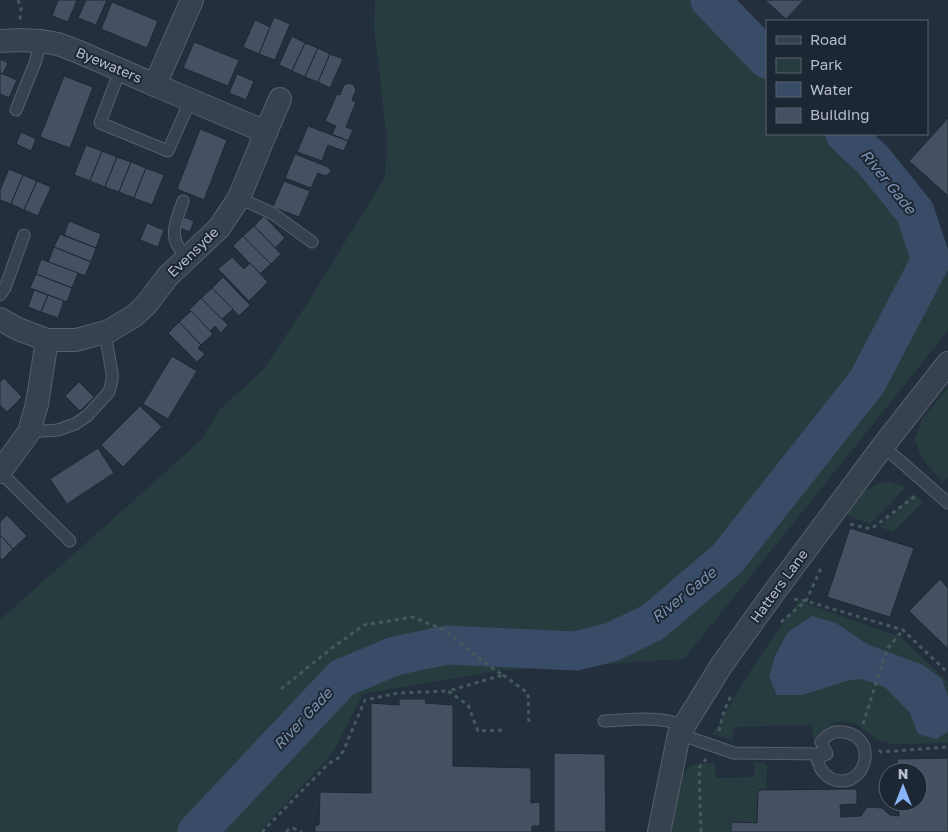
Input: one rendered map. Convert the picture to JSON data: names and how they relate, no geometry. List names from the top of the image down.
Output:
{
  "streets": {
    "street": ["Byewaters", "Evensyde", "Hatters Lane"]
  },
  "water": ["River Gade"],
  "legend": [
    "Road",
    "Park",
    "Water",
    "Building"
  ],
  "north": "top"
}
